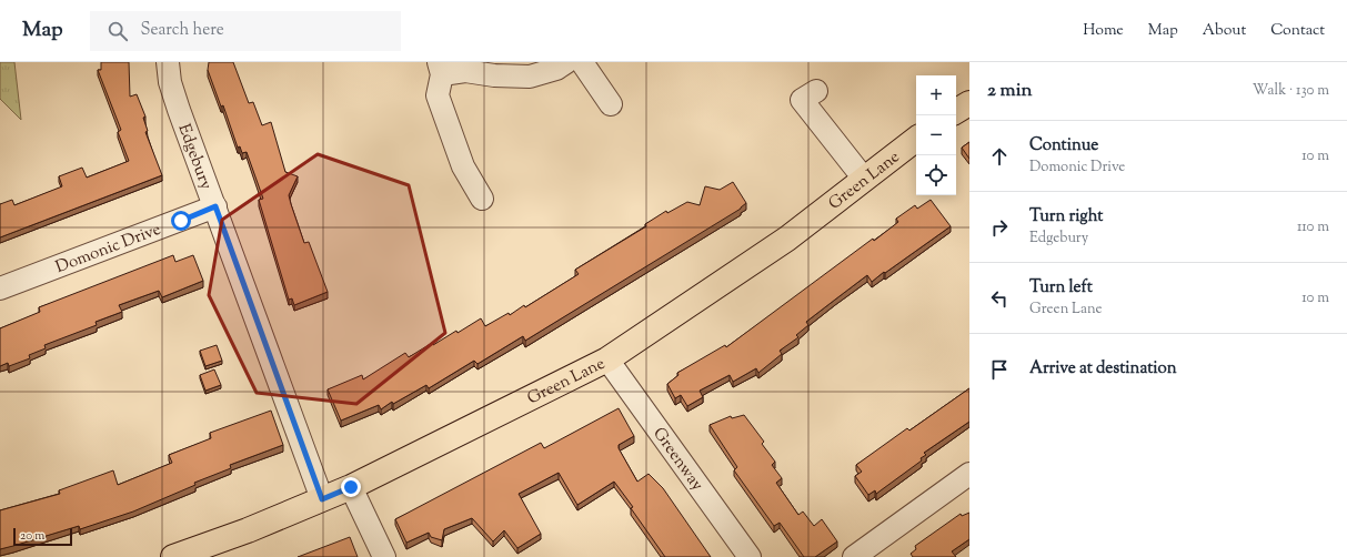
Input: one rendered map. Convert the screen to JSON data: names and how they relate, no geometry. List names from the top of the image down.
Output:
{
  "streets": {
    "main road": ["Green Lane"],
    "street": ["Edgebury", "Domonic Drive", "Greenway"]
  },
  "crossings": [
    ["Edgebury", "Green Lane"],
    ["Edgebury", "Domonic Drive"],
    ["Green Lane", "Greenway"]
  ],
  "scale_bar": "20 m",
  "page": {
    "header": "Map",
    "search": "Search here",
    "nav": [
      "Home",
      "Map",
      "About",
      "Contact"
    ],
    "heading": ["2 min", "Walk · 130 m"],
    "map_buttons": ["+", "−"],
    "list": [
      ["Continue", "Domonic Drive", "10 m"],
      ["Turn right", "Edgebury", "110 m"],
      ["Turn left", "Green Lane", "10 m"],
      "Arrive at destination"
    ],
    "scale": "20 m"
  }
}
